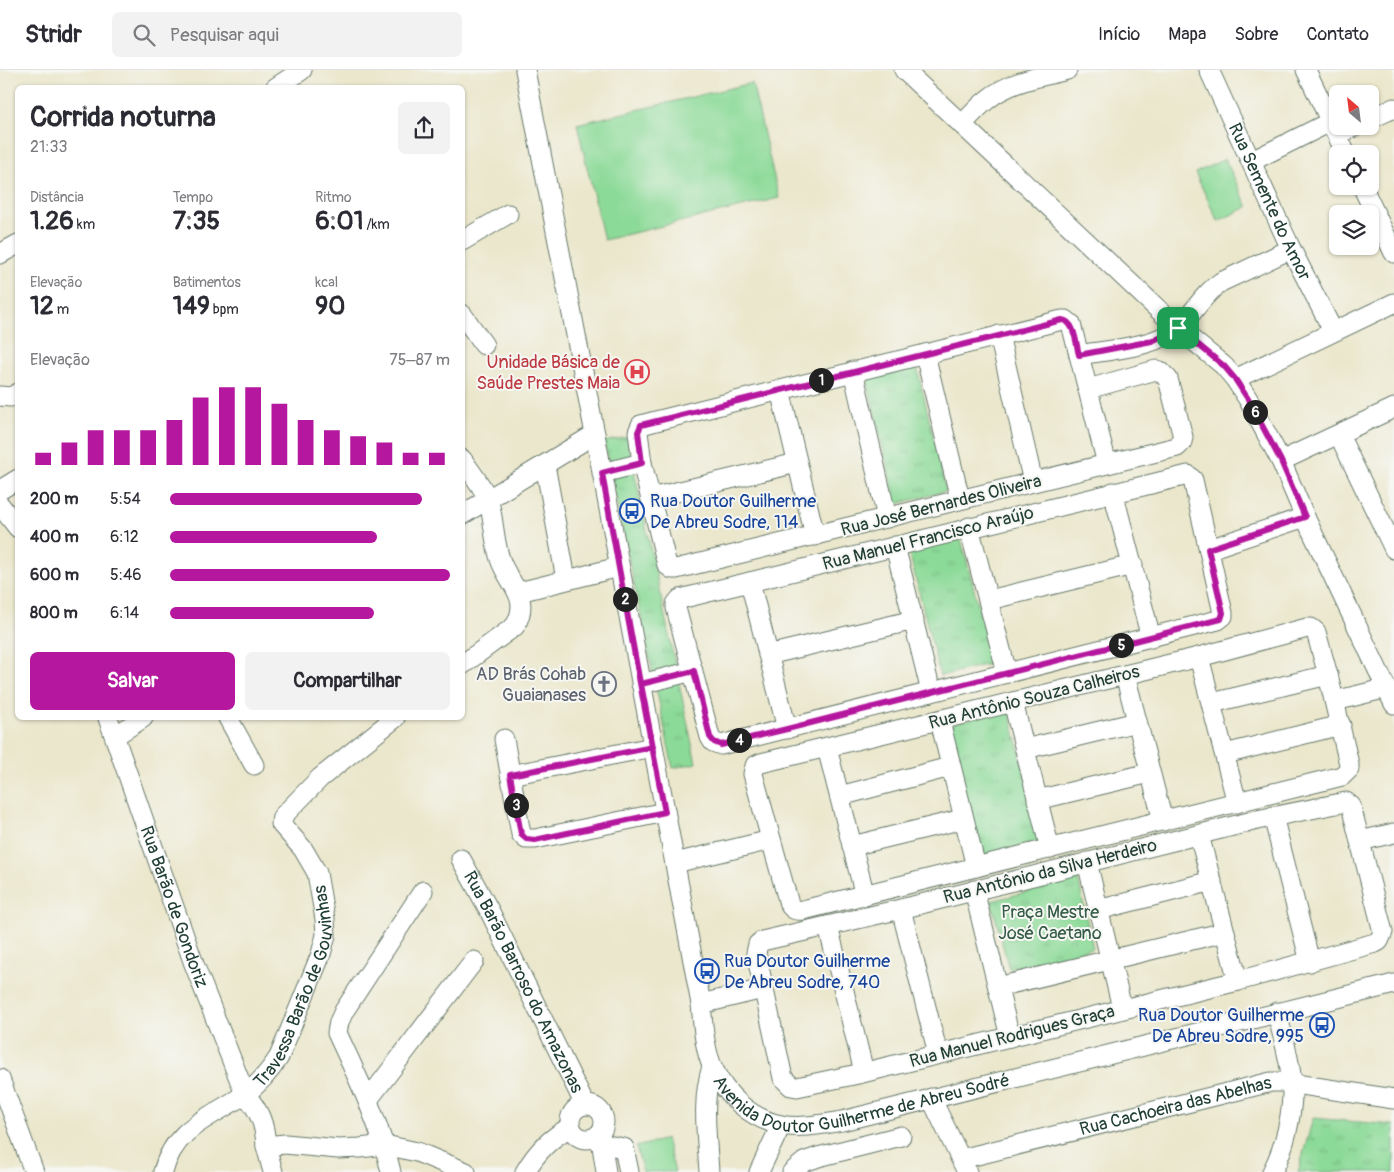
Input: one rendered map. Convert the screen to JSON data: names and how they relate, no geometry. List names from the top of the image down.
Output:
{
  "streets": {
    "street": [
      "Rua Semente do Amor",
      "Rua José Bernardes Oliveira",
      "Rua Manuel Francisco Araújo",
      "Rua Antônio Souza Calheiros",
      "Rua Antônio da Silva Herdeiro",
      "Rua Barão de Gondoriz",
      "Rua Barão Barroso do Amazonas",
      "Travessa Barão de Gouvinhas",
      "Rua Manuel Rodrigues Graça",
      "Avenida Doutor Guilherme de Abreu Sodré",
      "Rua Cachoeira das Abelhas"
    ]
  },
  "crossings": [
    ["Rua Antônio da Silva Herdeiro", "Rua Manuel Rodrigues Graça"],
    ["Rua Barão de Gondoriz", "Travessa Barão de Gouvinhas"]
  ],
  "parks": ["Praça Mestre José Caetano"],
  "places": {
    "hospital": ["Unidade Básica de Saúde Prestes Maia"],
    "bus stop": ["Rua Doutor Guilherme De Abreu Sodre, 114", "Rua Doutor Guilherme De Abreu Sodre, 740", "Rua Doutor Guilherme De Abreu Sodre, 995"],
    "church": ["AD Brás Cohab Guaianases"]
  },
  "north": "top left",
  "page": {
    "header": "Stridr",
    "search": "Pesquisar aqui",
    "nav": [
      "Início",
      "Mapa",
      "Sobre",
      "Contato"
    ],
    "heading": ["Corrida noturna", "21:33"],
    "stats": [
      ["Distância", "1.26 km"],
      ["Tempo", "7:35"],
      ["Ritmo", "6:01 /km"],
      ["Elevação", "12 m"],
      ["Batimentos", "149 bpm"],
      ["kcal", "90"]
    ],
    "chart": ["Elevação", "75–87 m"],
    "pins": [
      "1",
      "6",
      "2",
      "5",
      "4",
      "3"
    ],
    "list": [
      {
        "name": "200 m",
        "note": "5:54"
      },
      {
        "name": "400 m",
        "note": "6:12"
      },
      {
        "name": "600 m",
        "note": "5:46"
      },
      {
        "name": "800 m",
        "note": "6:14"
      }
    ],
    "buttons": ["Salvar", "Compartilhar"]
  }
}
